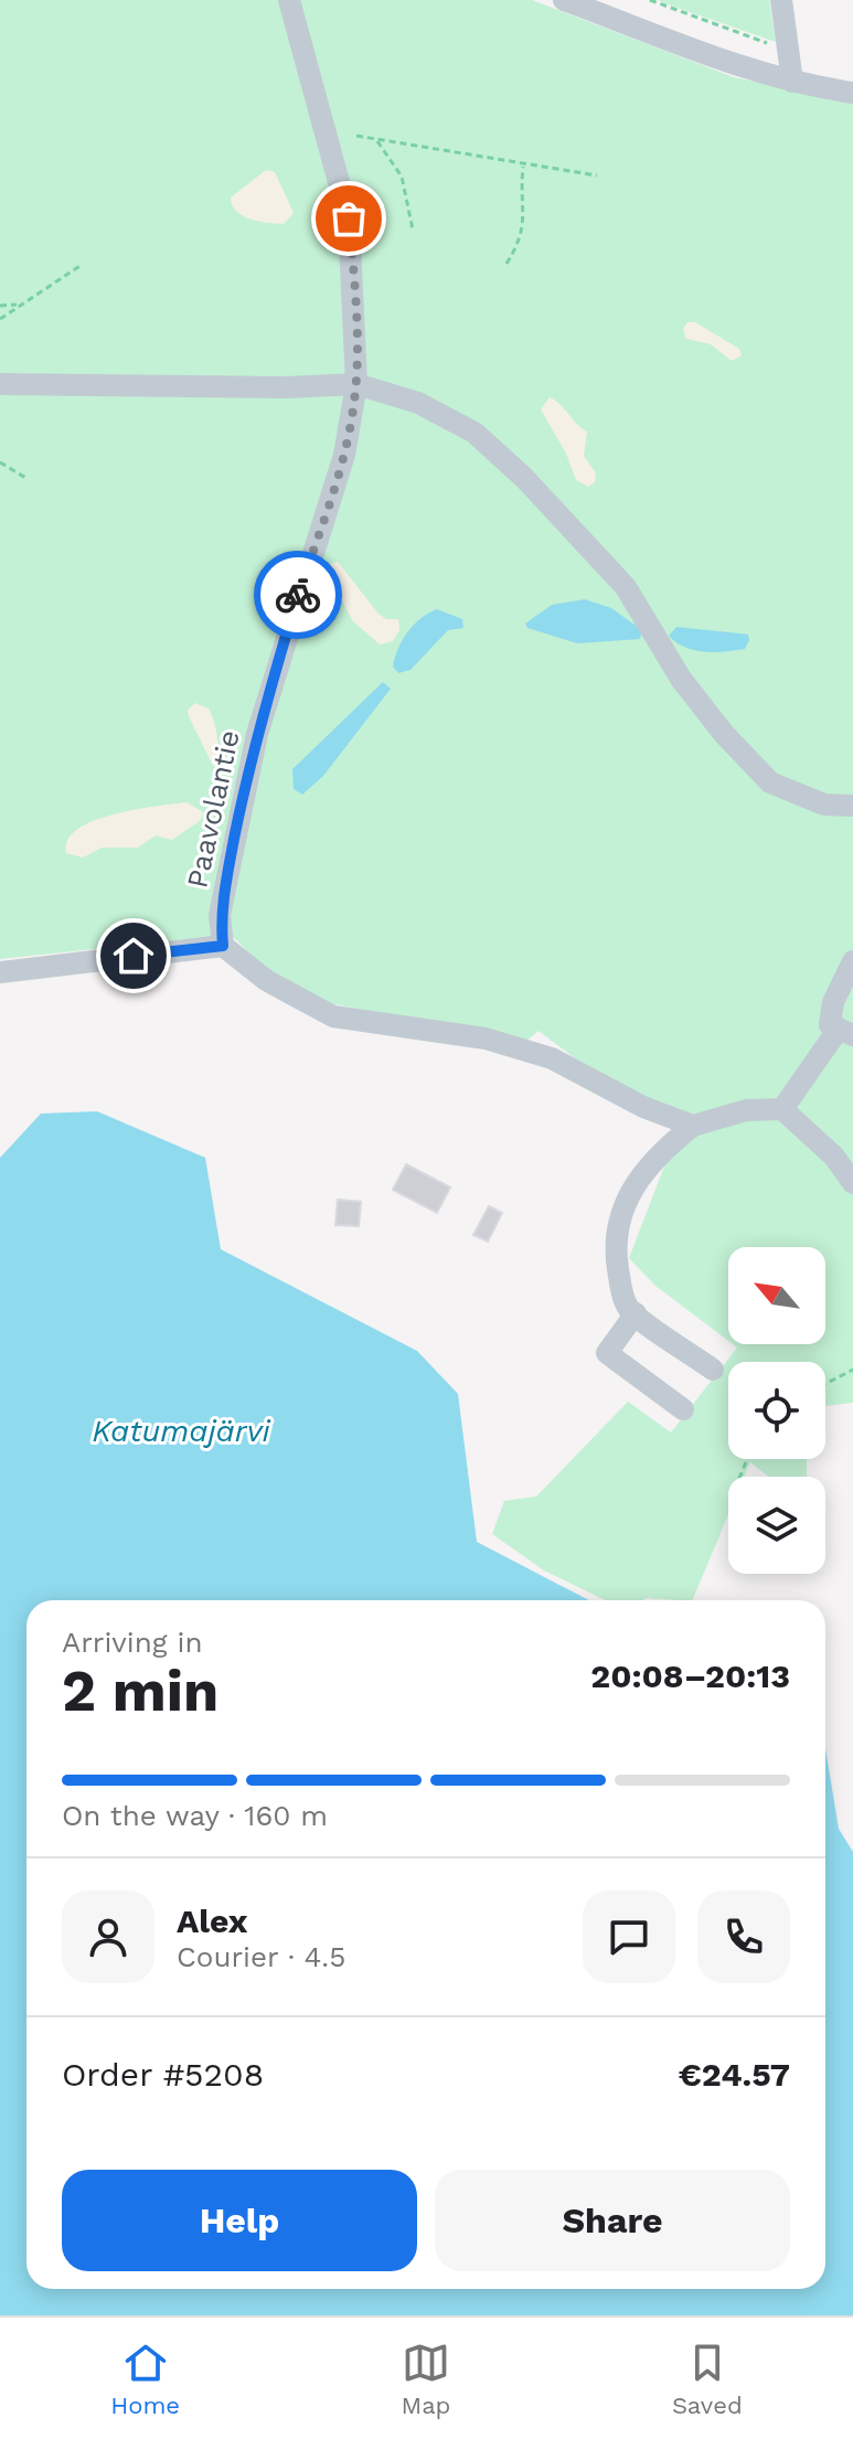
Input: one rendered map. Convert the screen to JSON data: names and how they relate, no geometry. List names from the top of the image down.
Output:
{
  "streets": {
    "street": ["Paavolantie"]
  },
  "water": ["Katumajärvi"],
  "north": "top left",
  "page": {
    "heading": ["2 min", "Arriving in", "20:08–20:13"],
    "panel": [
      "Alex",
      "Courier · 4.5",
      "Order #5208",
      "€24.57"
    ],
    "bar": "On the way · 160 m",
    "buttons": ["Help", "Share"],
    "tabs": ["Home", "Map", "Saved"]
  }
}
